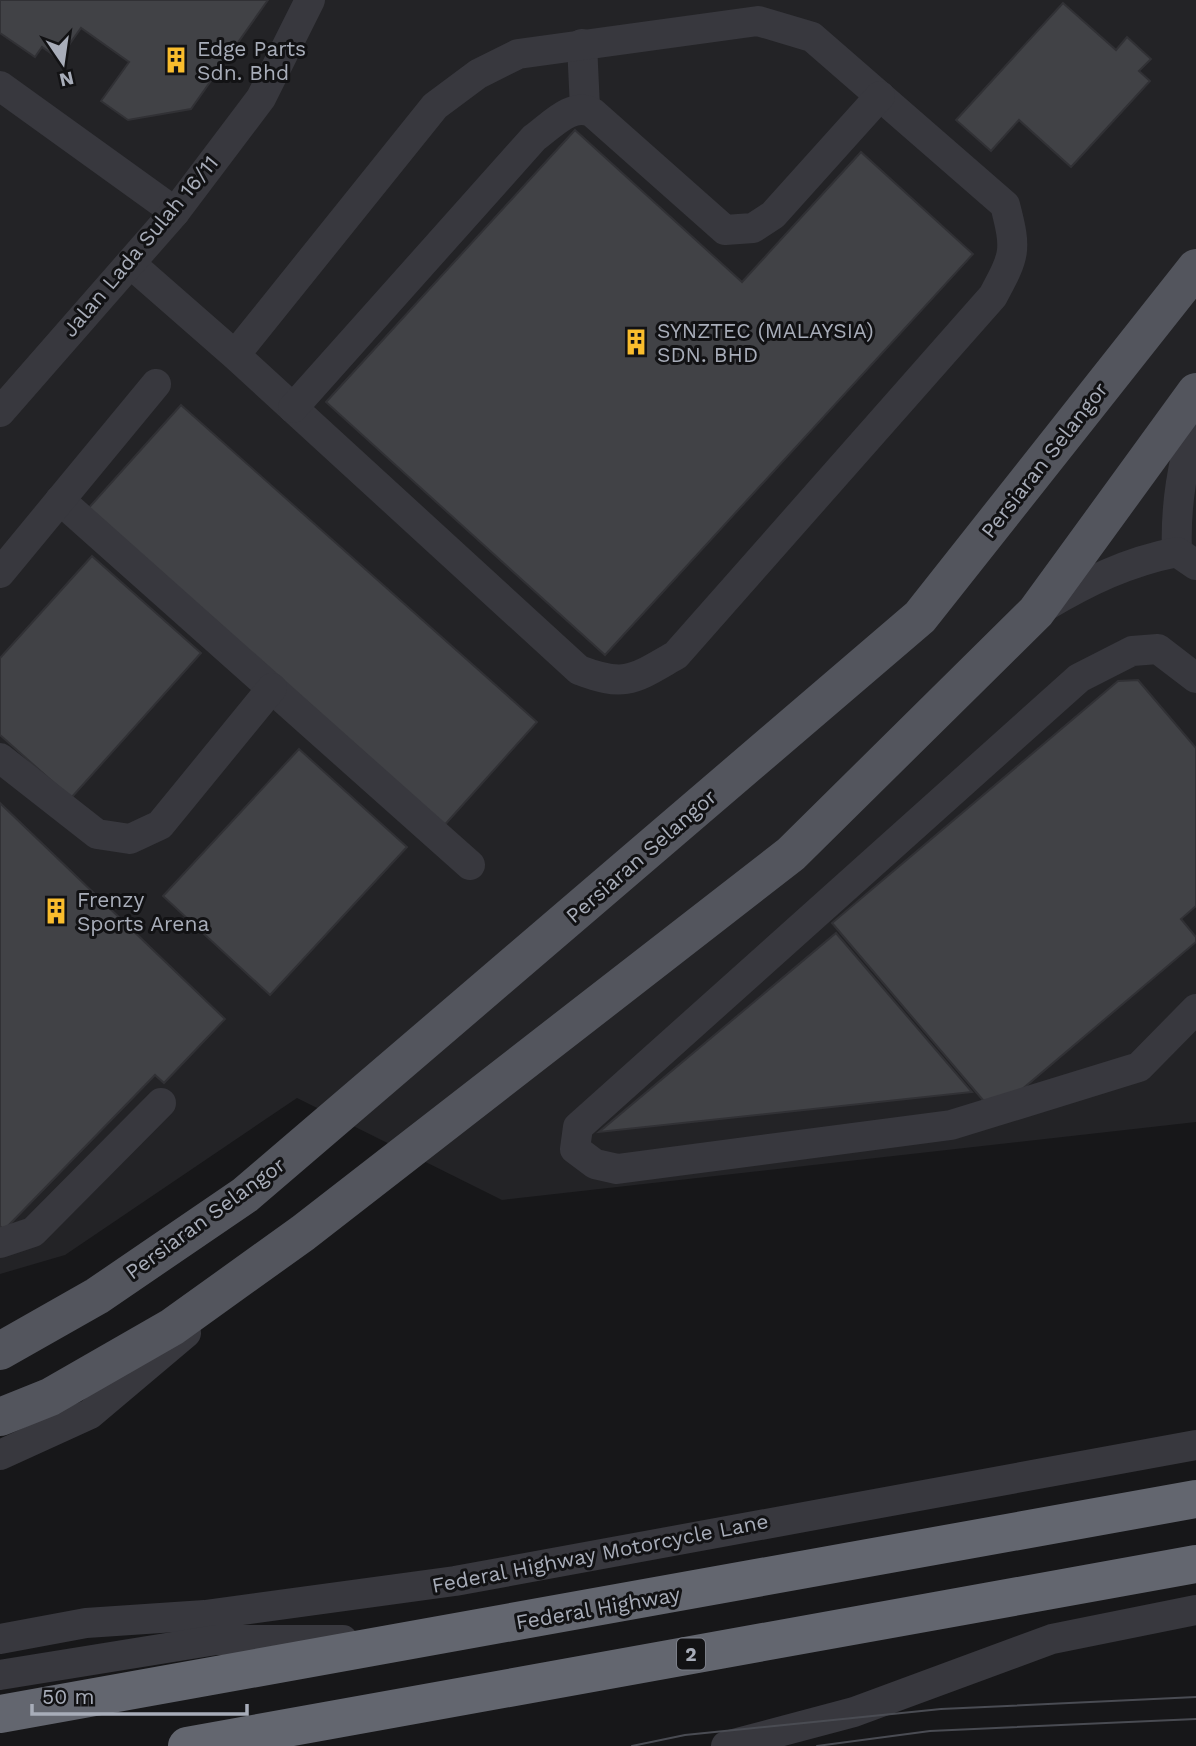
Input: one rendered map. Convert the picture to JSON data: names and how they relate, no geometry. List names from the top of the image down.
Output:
{
  "streets": {
    "highway": ["Federal Highway", "2"],
    "main road": ["Persiaran Selangor"],
    "street": ["Jalan Lada Sulah 16/11", "Federal Highway Motorcycle Lane"]
  },
  "places": {
    "building": ["Edge Parts Sdn. Bhd", "SYNZTEC (MALAYSIA) SDN. BHD", "Frenzy Sports Arena"]
  },
  "scale_bar": "50 m",
  "north": "bottom"
}
